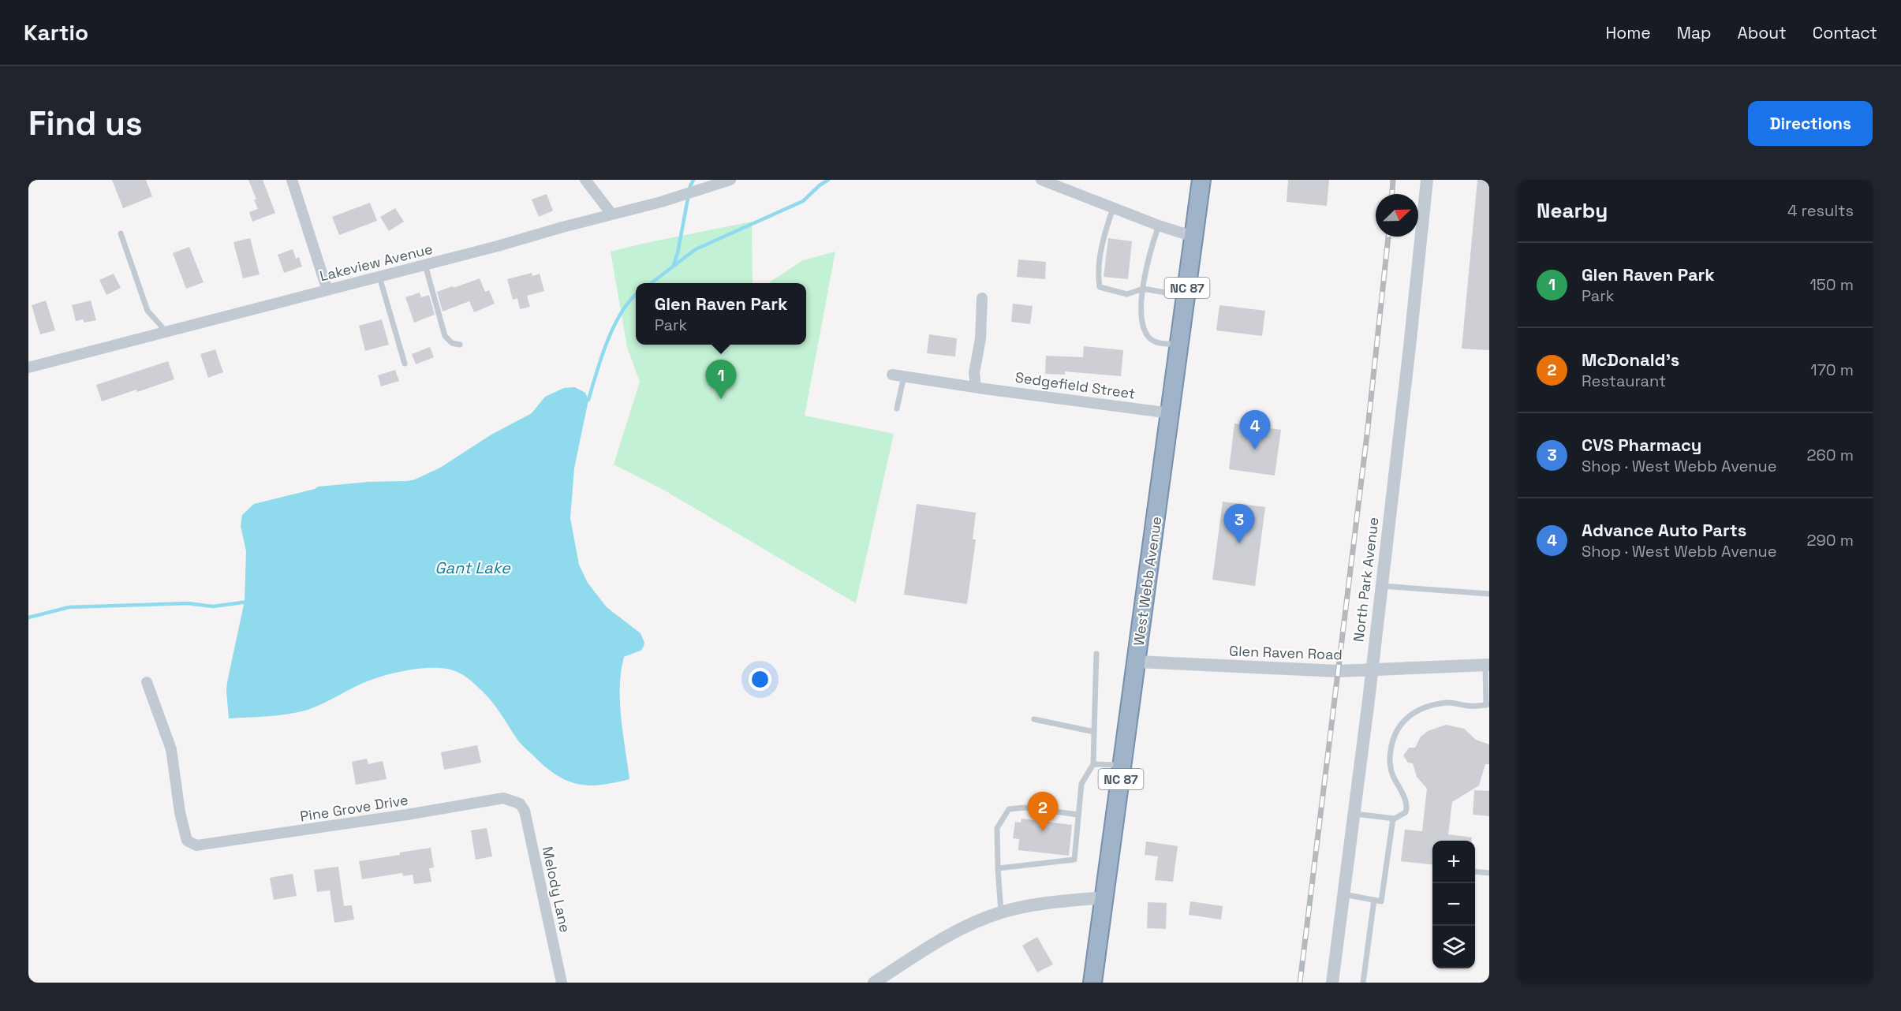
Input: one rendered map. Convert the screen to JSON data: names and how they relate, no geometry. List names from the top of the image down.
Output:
{
  "streets": {
    "highway": ["NC 87", "West Webb Avenue"],
    "street": [
      "Lakeview Avenue",
      "Sedgefield Street",
      "North Park Avenue",
      "Glen Raven Road",
      "Pine Grove Drive",
      "Melody Lane"
    ]
  },
  "crossings": [
    ["Sedgefield Street", "West Webb Avenue"],
    ["North Park Avenue", "Glen Raven Road"],
    ["West Webb Avenue", "Glen Raven Road"],
    ["Pine Grove Drive", "Melody Lane"]
  ],
  "water": ["Gant Lake"],
  "north": "top right",
  "page": {
    "header": "Kartio",
    "nav": [
      "Home",
      "Map",
      "About",
      "Contact"
    ],
    "buttons": "Directions",
    "title": "Find us",
    "heading": ["Nearby", "4 results"],
    "list": [
      {
        "mark": "1",
        "name": "Glen Raven Park",
        "note": "Park",
        "value": "150 m"
      },
      {
        "mark": "2",
        "name": "McDonald's",
        "note": "Restaurant",
        "value": "170 m"
      },
      {
        "mark": "3",
        "name": "CVS Pharmacy",
        "note": "Shop · West Webb Avenue",
        "value": "260 m"
      },
      {
        "mark": "4",
        "name": "Advance Auto Parts",
        "note": "Shop · West Webb Avenue",
        "value": "290 m"
      }
    ],
    "popup": ["Glen Raven Park", "Park"],
    "pins": [
      "1",
      "4",
      "3",
      "2"
    ],
    "map_buttons": ["+", "−"]
  }
}
